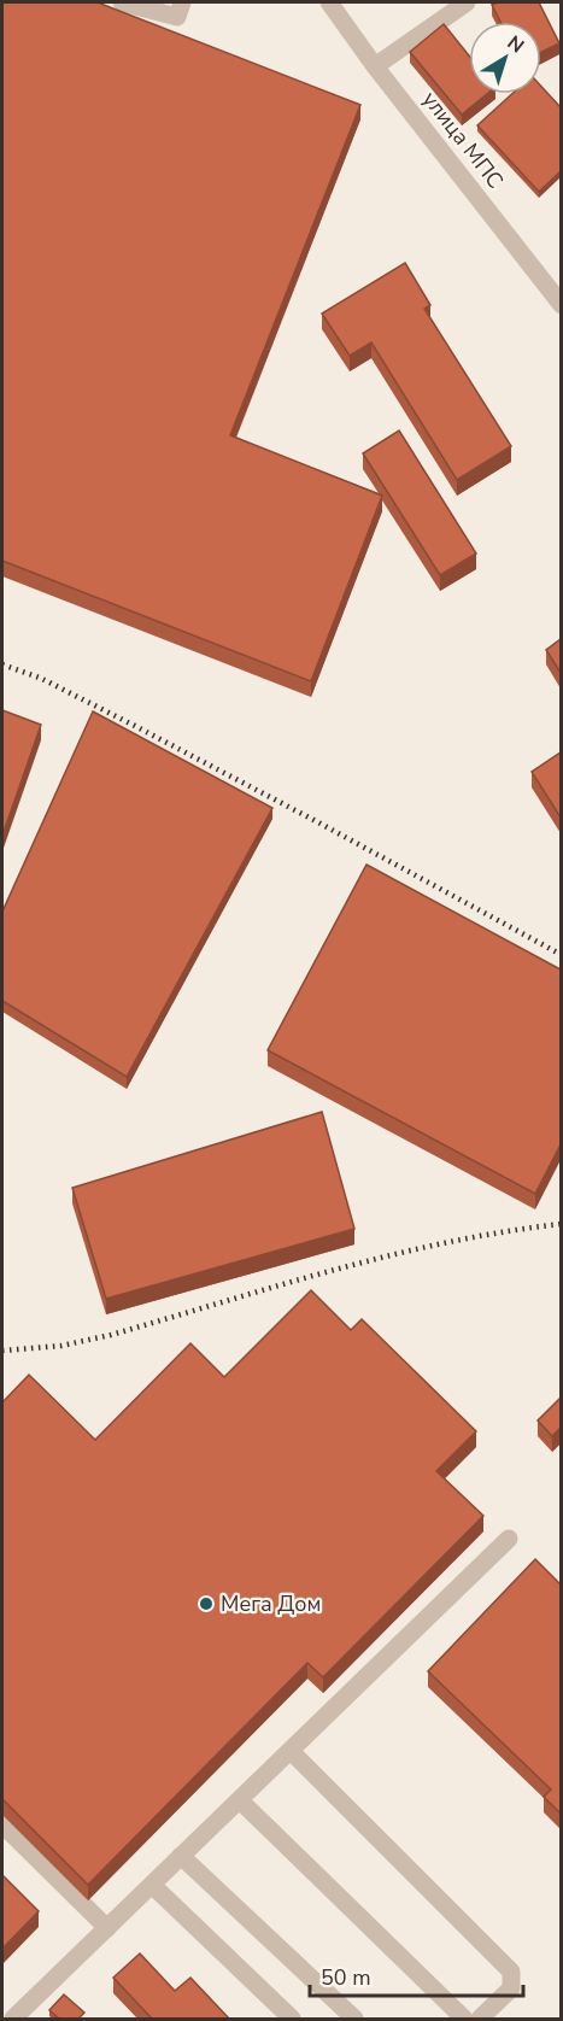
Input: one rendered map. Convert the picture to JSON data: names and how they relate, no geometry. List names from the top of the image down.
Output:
{
  "streets": {
    "street": ["улица МПС"]
  },
  "places": ["Мега Дом"],
  "scale_bar": "50 m",
  "north": "top right"
}
